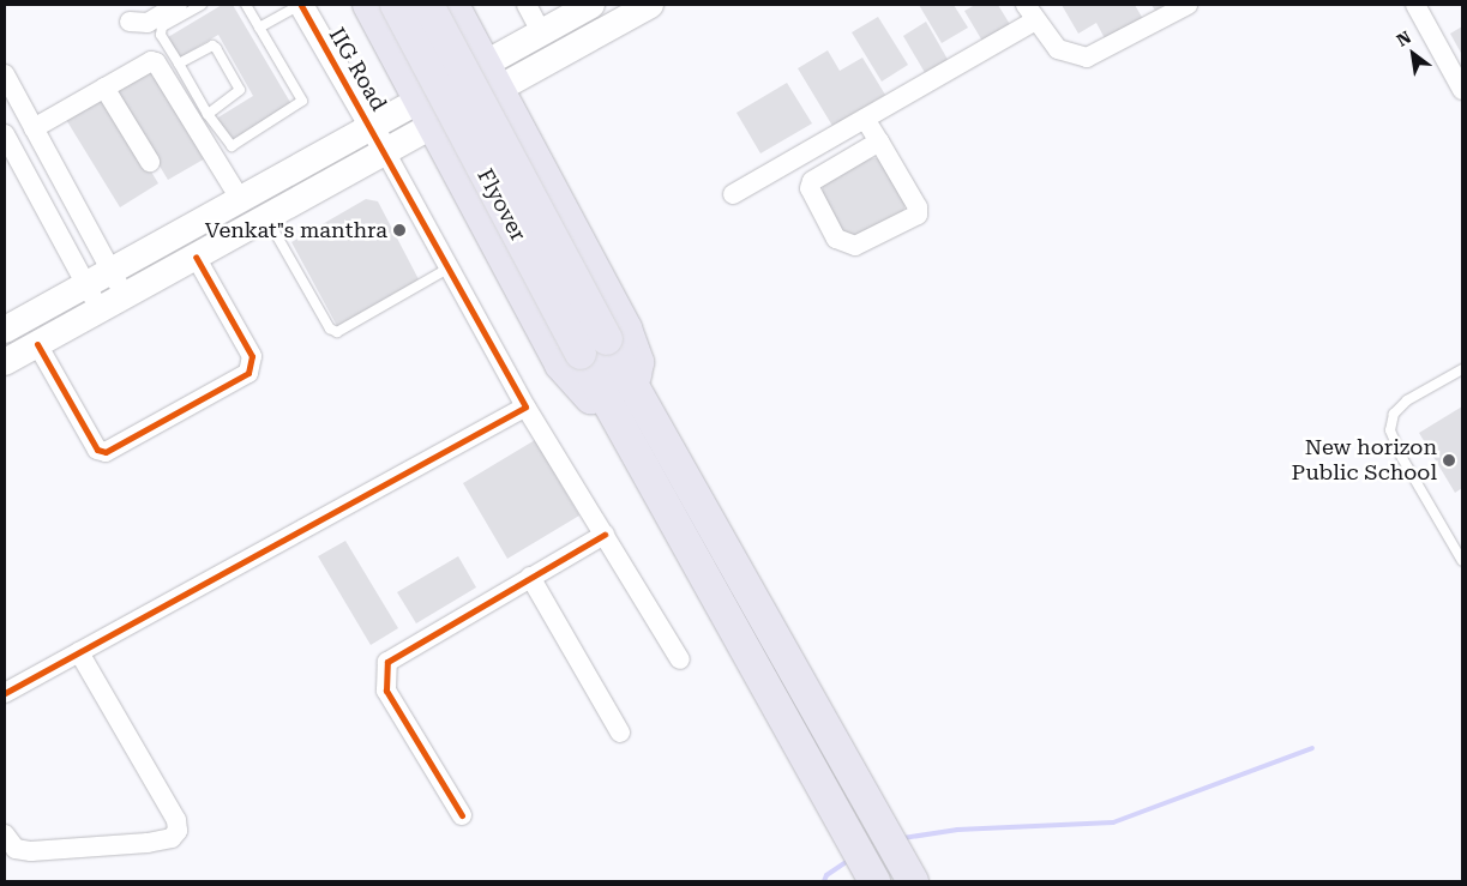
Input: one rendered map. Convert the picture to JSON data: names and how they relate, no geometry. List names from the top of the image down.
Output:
{
  "streets": {
    "highway": ["Flyover"],
    "street": ["IIG Road"]
  },
  "places": ["Venkat\"s manthra", "New horizon Public School"],
  "north": "top left"
}
